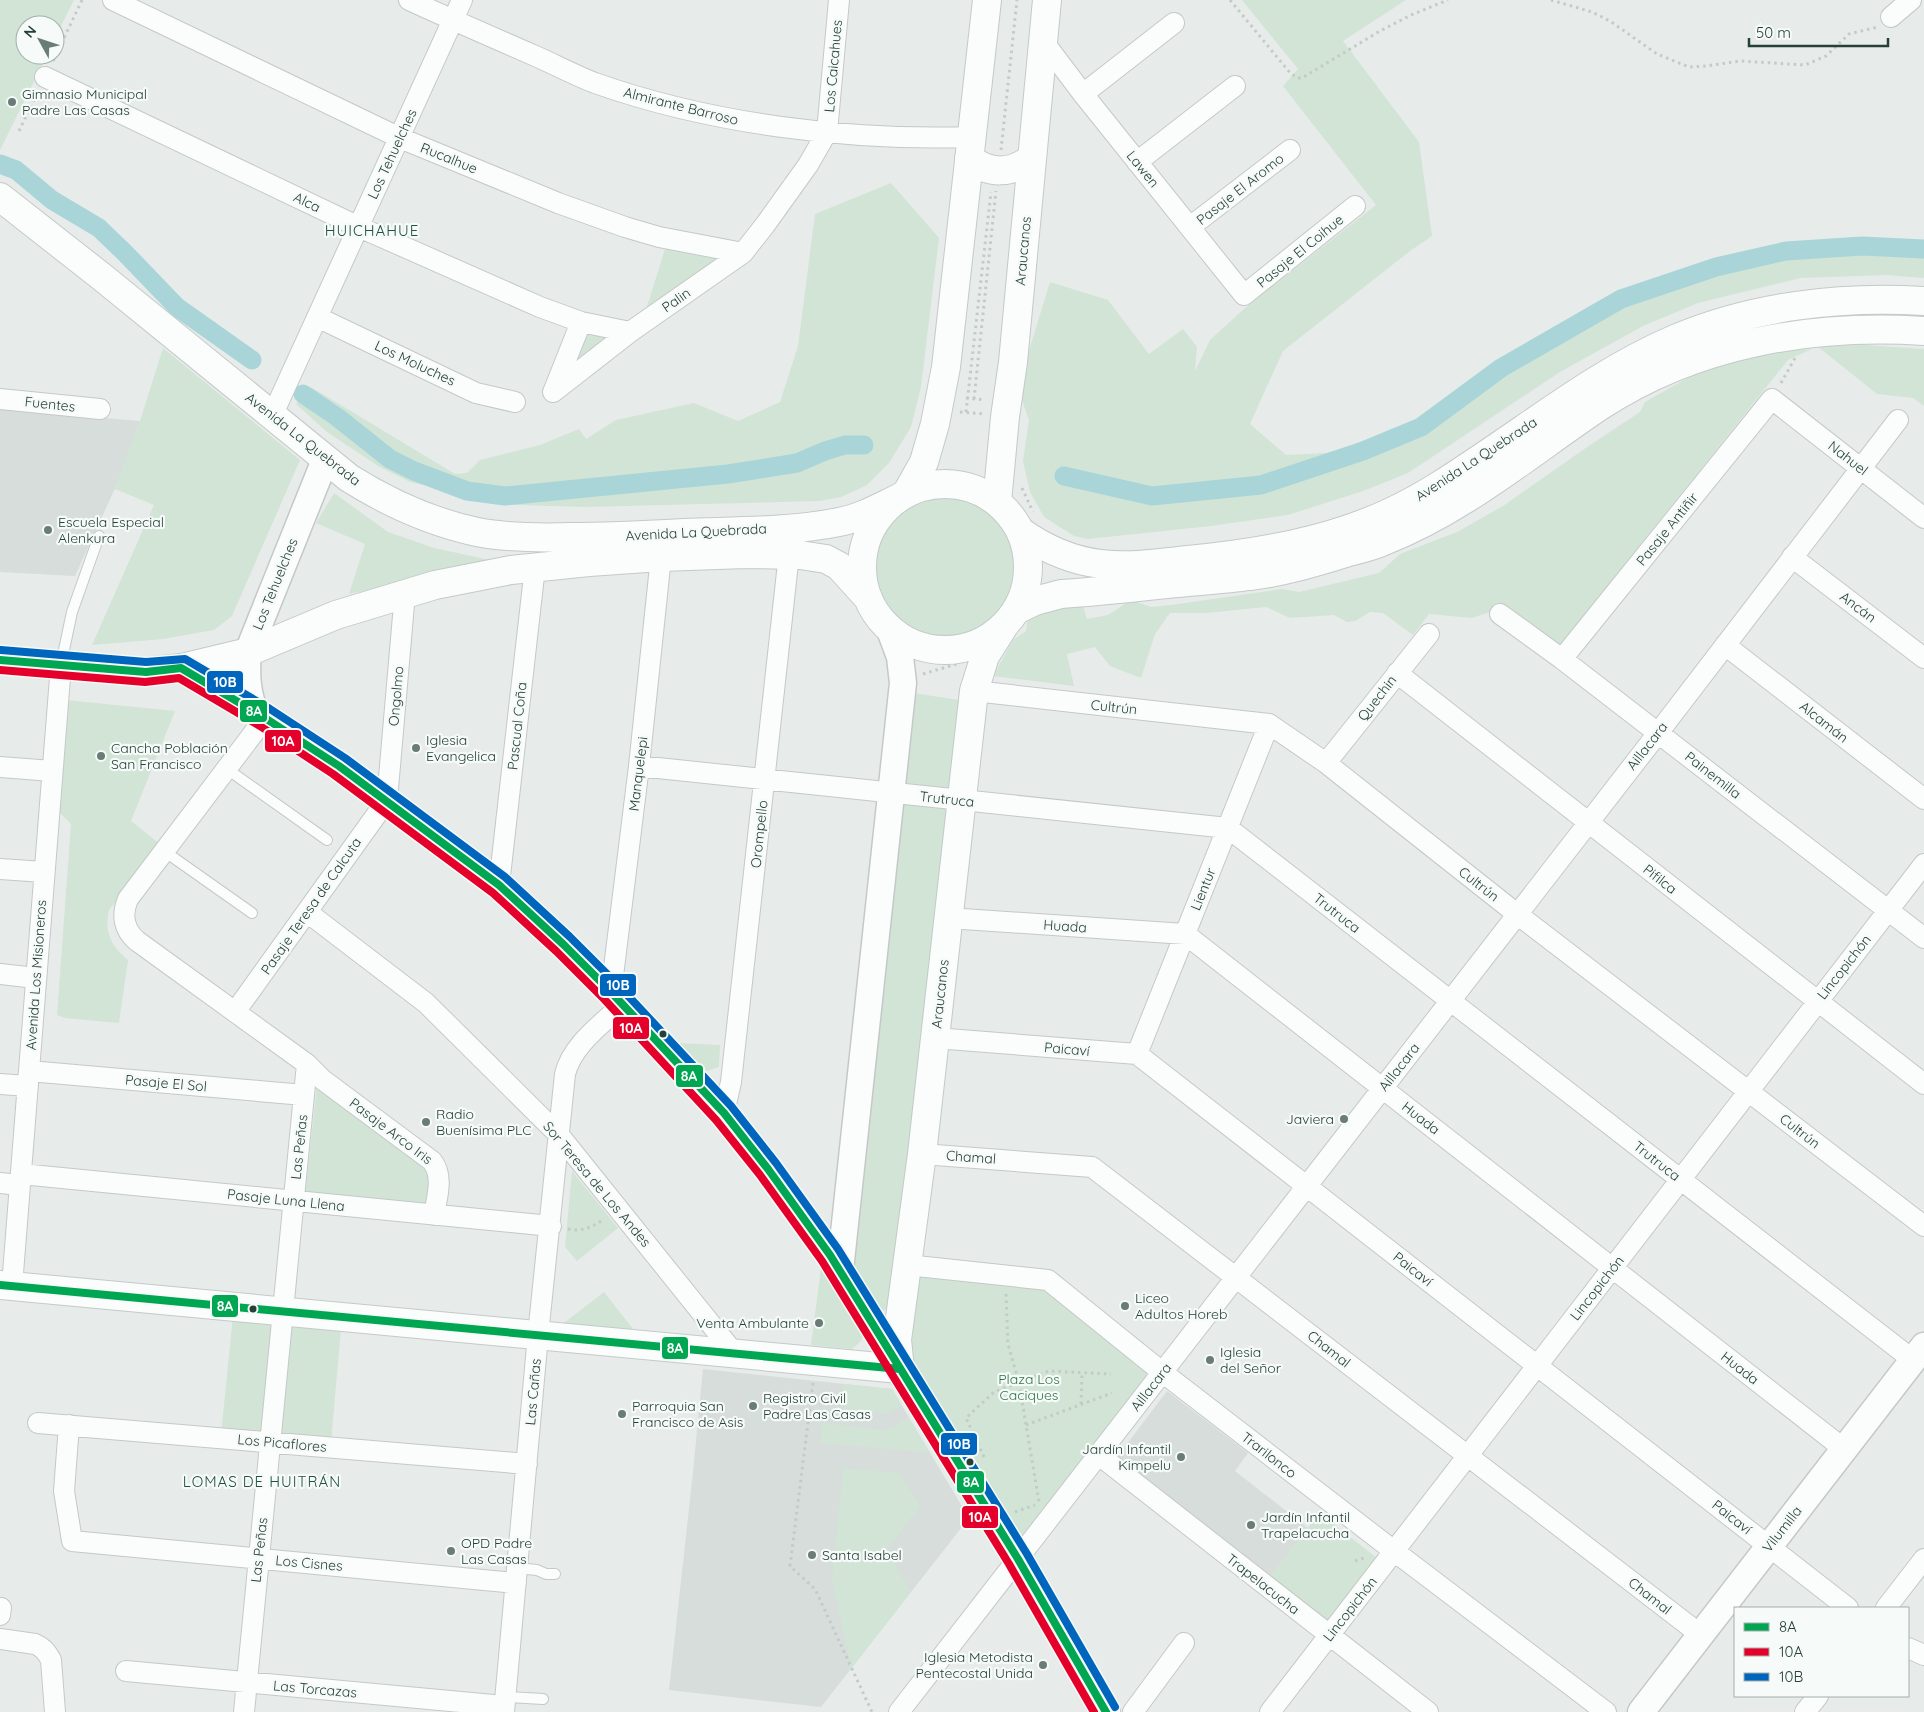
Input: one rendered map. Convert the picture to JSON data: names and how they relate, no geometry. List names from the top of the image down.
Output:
{
  "streets": {
    "main road": ["Araucanos", "Avenida La Quebrada"],
    "street": [
      "Los Caicahues",
      "Almirante Barroso",
      "Los Tehuelches",
      "Rucalhue",
      "Lawen",
      "Pasaje El Aromo",
      "Alca",
      "Pasaje El Coihue",
      "Palin",
      "Los Moluches",
      "Fuentes",
      "Nahuel",
      "Pasaje Antiñir",
      "Ancán",
      "Ongolmo",
      "Quechin",
      "Cultrún",
      "Alcamán",
      "Pascual Coña",
      "Aillacara",
      "Manquelepi",
      "Painemilla",
      "Trutruca",
      "Orompello",
      "Pifilca",
      "Lientur",
      "Pasaje Teresa de Calcuta",
      "Huada",
      "Lincopichón",
      "Avenida Los Misioneros",
      "Paicaví",
      "Pasaje El Sol",
      "Pasaje Arco Iris",
      "Las Peñas",
      "Chamal",
      "Sor Teresa de Los Andes",
      "Pasaje Luna Llena",
      "Las Cañas",
      "Los Picaflores",
      "Trarilonco",
      "Vilumilla",
      "Los Cisnes",
      "Trapelacucha",
      "Las Torcazas"
    ]
  },
  "crossings": [
    ["Los Caicahues", "Almirante Barroso"],
    ["Los Caicahues", "Palin"],
    ["Almirante Barroso", "Los Tehuelches"],
    ["Almirante Barroso", "Palin"],
    ["Los Tehuelches", "Rucalhue"],
    ["Los Tehuelches", "Alca"],
    ["Los Tehuelches", "Los Moluches"],
    ["Los Tehuelches", "Avenida La Quebrada"],
    ["Rucalhue", "Palin"],
    ["Lawen", "Pasaje El Aromo"],
    ["Lawen", "Araucanos"],
    ["Lawen", "Pasaje El Coihue"],
    ["Alca", "Palin"],
    ["Araucanos", "Avenida La Quebrada"],
    ["Araucanos", "Cultrún"],
    ["Araucanos", "Trutruca"],
    ["Araucanos", "Huada"],
    ["Araucanos", "Paicaví"],
    ["Araucanos", "Chamal"],
    ["Araucanos", "Trarilonco"],
    ["Avenida La Quebrada", "Ongolmo"],
    ["Avenida La Quebrada", "Pascual Coña"],
    ["Avenida La Quebrada", "Manquelepi"],
    ["Avenida La Quebrada", "Orompello"],
    ["Avenida La Quebrada", "Avenida Los Misioneros"],
    ["Nahuel", "Pasaje Antiñir"],
    ["Nahuel", "Aillacara"],
    ["Pasaje Antiñir", "Painemilla"],
    ["Ancán", "Aillacara"],
    ["Ongolmo", "Pasaje Teresa de Calcuta"],
    ["Quechin", "Cultrún"],
    ["Quechin", "Pifilca"],
    ["Cultrún", "Aillacara"],
    ["Cultrún", "Lientur"],
    ["Cultrún", "Lincopichón"],
    ["Alcamán", "Aillacara"],
    ["Aillacara", "Painemilla"],
    ["Aillacara", "Trutruca"],
    ["Aillacara", "Pifilca"],
    ["Aillacara", "Huada"],
    ["Aillacara", "Paicaví"],
    ["Aillacara", "Chamal"],
    ["Aillacara", "Trarilonco"],
    ["Aillacara", "Trapelacucha"],
    ["Manquelepi", "Trutruca"],
    ["Manquelepi", "Las Cañas"],
    ["Painemilla", "Lincopichón"],
    ["Trutruca", "Orompello"],
    ["Trutruca", "Lientur"],
    ["Trutruca", "Lincopichón"],
    ["Trutruca", "Vilumilla"],
    ["Pifilca", "Lincopichón"],
    ["Lientur", "Huada"],
    ["Lientur", "Paicaví"],
    ["Pasaje Teresa de Calcuta", "Sor Teresa de Los Andes"],
    ["Huada", "Lincopichón"],
    ["Huada", "Vilumilla"],
    ["Lincopichón", "Paicaví"],
    ["Lincopichón", "Chamal"],
    ["Lincopichón", "Trarilonco"],
    ["Lincopichón", "Trapelacucha"],
    ["Avenida Los Misioneros", "Pasaje El Sol"],
    ["Avenida Los Misioneros", "Pasaje Luna Llena"],
    ["Paicaví", "Vilumilla"],
    ["Pasaje El Sol", "Las Peñas"],
    ["Pasaje Arco Iris", "Las Peñas"],
    ["Pasaje Arco Iris", "Pasaje Luna Llena"],
    ["Las Peñas", "Pasaje Luna Llena"],
    ["Las Peñas", "Los Picaflores"],
    ["Las Peñas", "Los Cisnes"],
    ["Las Peñas", "Las Torcazas"],
    ["Chamal", "Vilumilla"],
    ["Sor Teresa de Los Andes", "Las Cañas"],
    ["Pasaje Luna Llena", "Las Cañas"],
    ["Las Cañas", "Los Picaflores"],
    ["Las Cañas", "Los Cisnes"],
    ["Las Cañas", "Las Torcazas"],
    ["Los Picaflores", "Los Cisnes"]
  ],
  "districts": ["HUICHAHUE", "LOMAS DE HUITRÁN"],
  "parks": ["Plaza Los Caciques"],
  "places": [
    "Gimnasio Municipal Padre Las Casas",
    "Escuela Especial Alenkura",
    "Iglesia Evangelica",
    "Cancha Población San Francisco",
    "Javiera",
    "Radio Buenísima PLC",
    "Liceo Adultos Horeb",
    "Venta Ambulante",
    "Iglesia del Señor",
    "Registro Civil Padre Las Casas",
    "Parroquia San Francisco de Asis",
    "Jardín Infantil Kimpelu",
    "Jardín Infantil Trapelacucha",
    "OPD Padre Las Casas",
    "Santa Isabel",
    "Iglesia Metodista Pentecostal Unida"
  ],
  "lines": ["transit line 10B", "transit line 8A", "transit line 10A"],
  "legend": ["8A", "10A", "10B"],
  "scale_bar": "50 m",
  "north": "top left"
}
